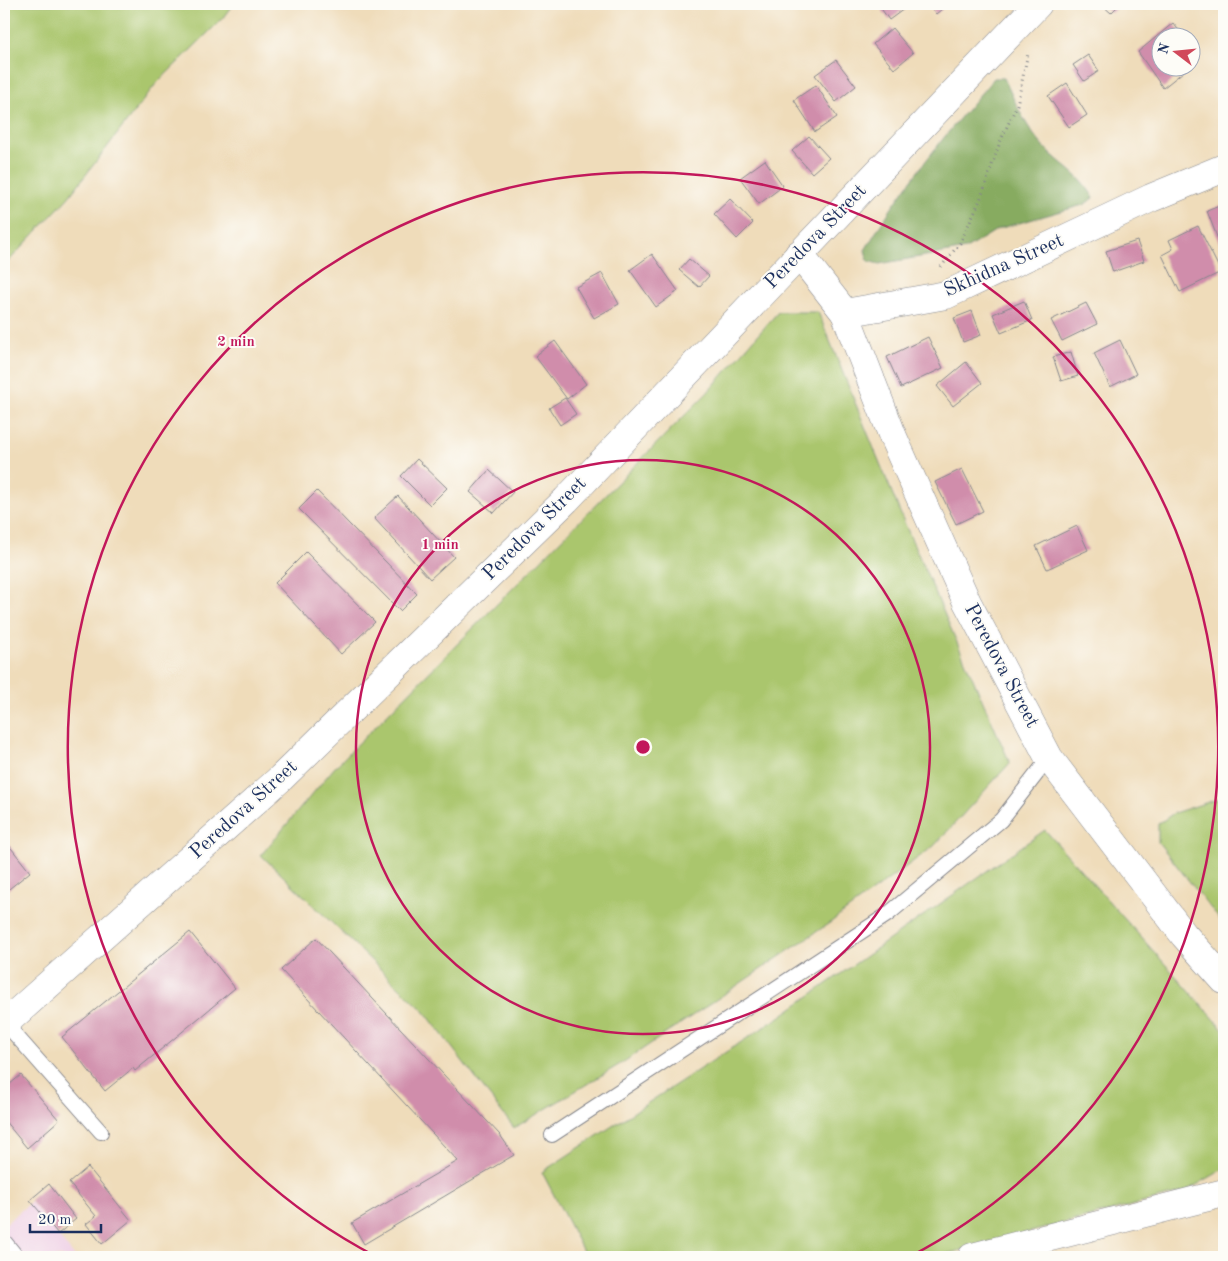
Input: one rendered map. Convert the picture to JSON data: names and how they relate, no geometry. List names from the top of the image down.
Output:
{
  "streets": {
    "street": ["Peredova Street", "Skhidna Street"]
  },
  "crossings": [
    ["Peredova Street", "Skhidna Street"]
  ],
  "scale_bar": "20 m",
  "north": "left",
  "rings": ["2 min", "1 min"]
}
